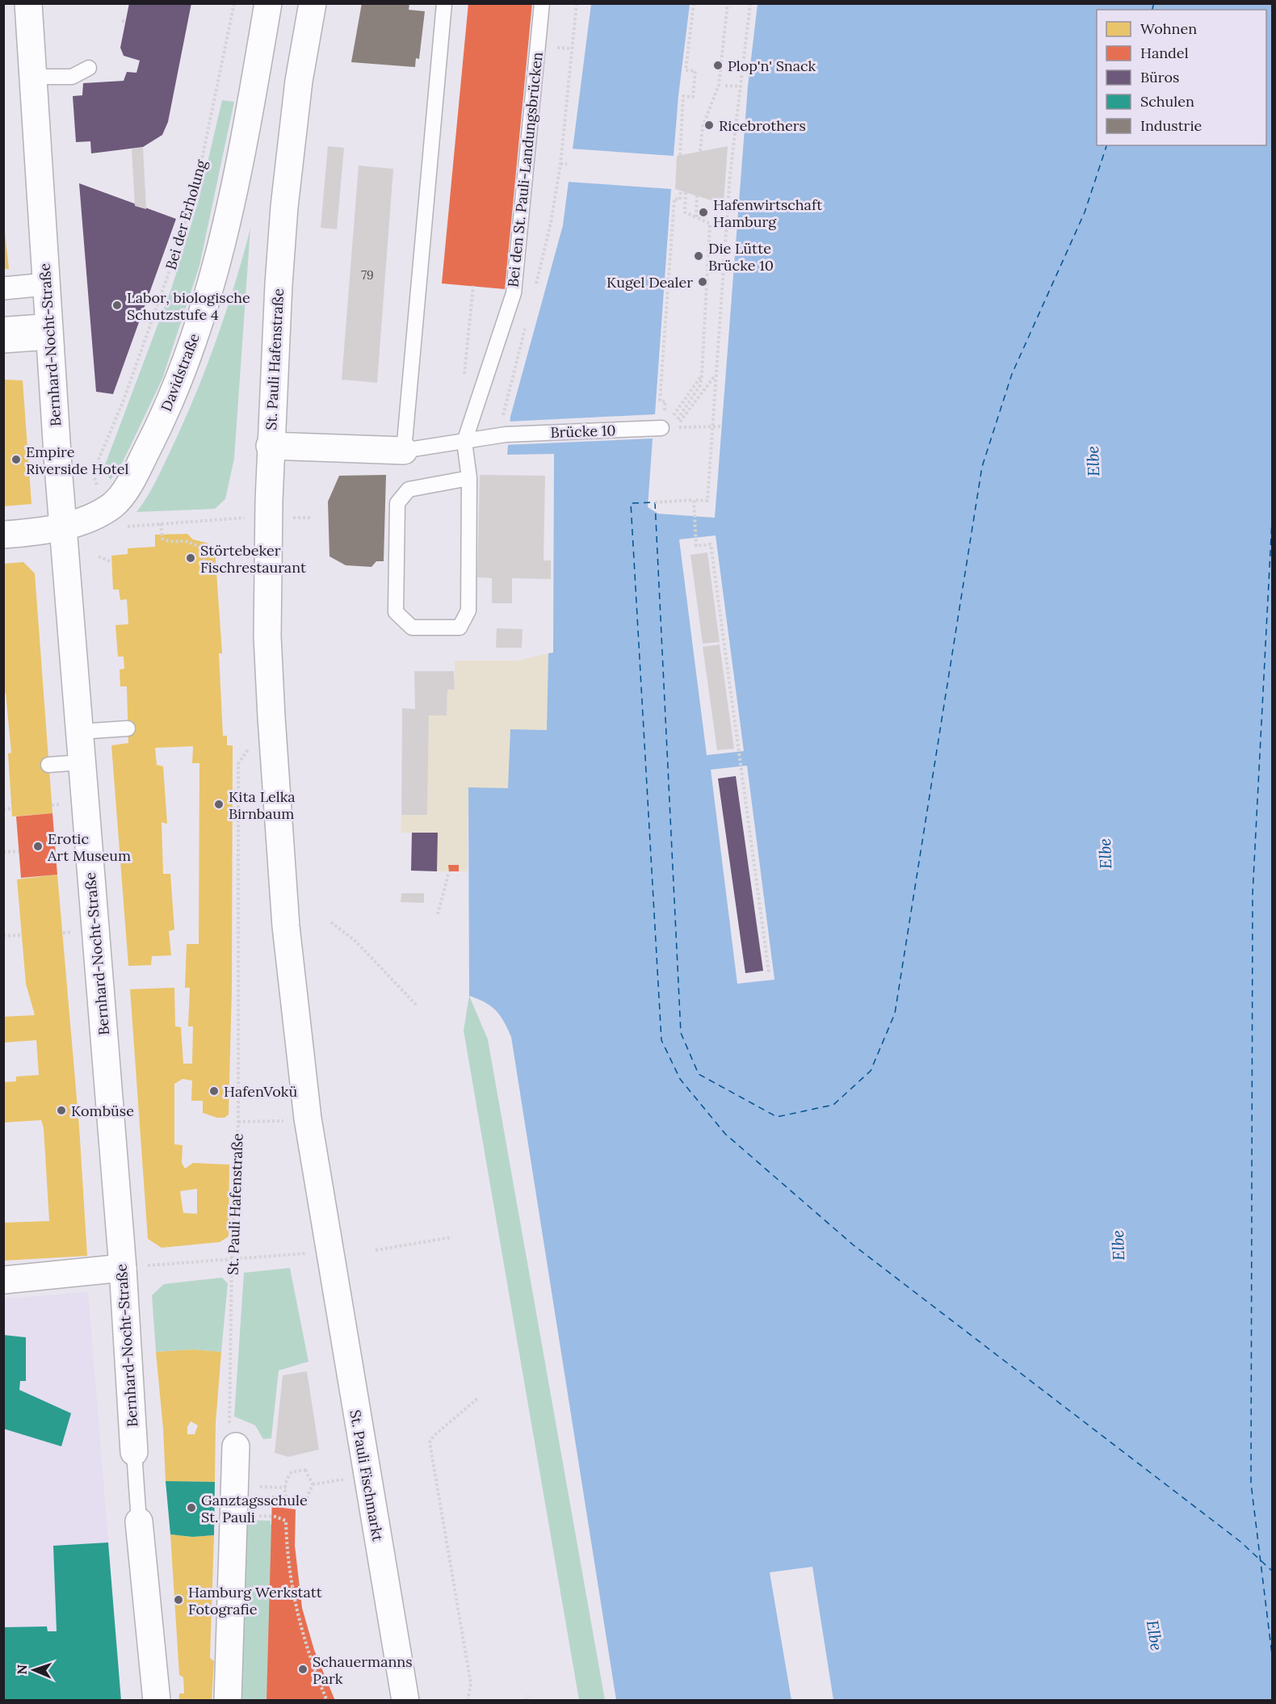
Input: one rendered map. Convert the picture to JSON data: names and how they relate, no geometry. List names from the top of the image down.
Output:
{
  "streets": {
    "street": [
      "Bernhard-Nocht-Straße",
      "St. Pauli Hafenstraße",
      "Davidstraße",
      "St. Pauli Fischmarkt"
    ],
    "lane": ["Bei den St. Pauli-Landungsbrücken", "Brücke 10"],
    "path": ["Bei der Erholung"]
  },
  "crossings": [
    ["Bei den St. Pauli-Landungsbrücken", "Brücke 10"],
    ["Bernhard-Nocht-Straße", "Davidstraße"],
    ["St. Pauli Hafenstraße", "St. Pauli Fischmarkt"]
  ],
  "water": ["Elbe"],
  "places": [
    "Plop'n' Snack",
    "Ricebrothers",
    "Hafenwirtschaft Hamburg",
    "Die Lütte Brücke 10",
    "Kugel Dealer",
    "Labor, biologische Schutzstufe 4",
    "Empire Riverside Hotel",
    "Störtebeker Fischrestaurant",
    "Kita Lelka Birnbaum",
    "Erotic Art Museum",
    "HafenVokü",
    "Kombüse",
    "Ganztagsschule St. Pauli",
    "Hamburg Werkstatt Fotografie",
    "Schauermanns Park"
  ],
  "house_numbers": ["79"],
  "legend": [
    "Wohnen",
    "Handel",
    "Büros",
    "Schulen",
    "Industrie"
  ],
  "north": "left"
}
